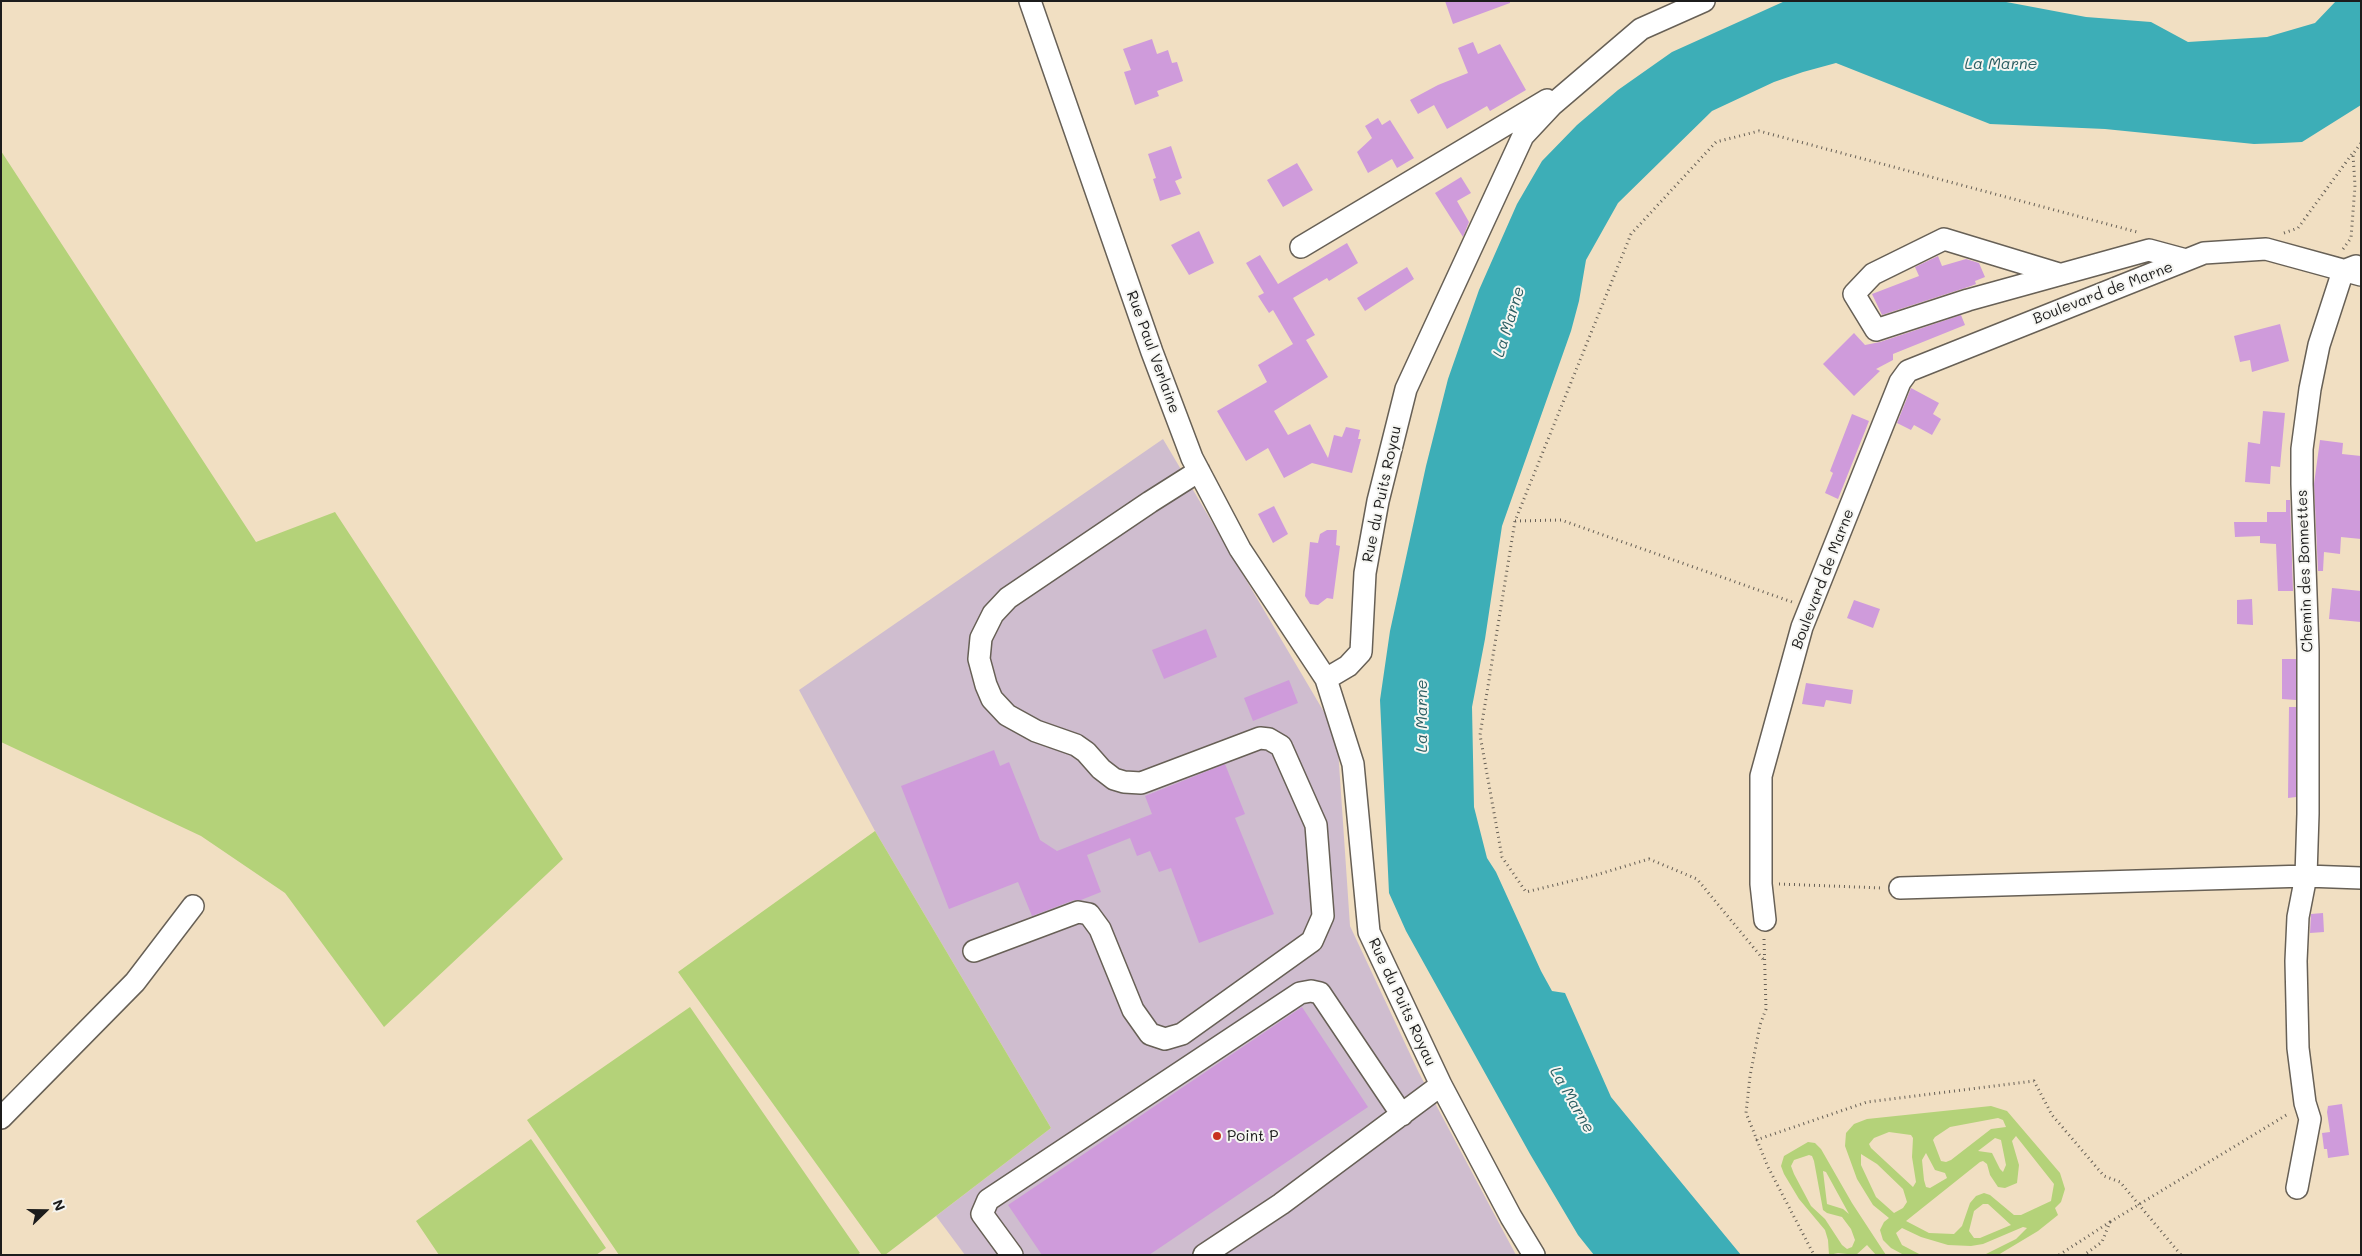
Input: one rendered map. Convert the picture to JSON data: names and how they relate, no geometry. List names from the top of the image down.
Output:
{
  "streets": {
    "street": [
      "Boulevard de Marne",
      "Rue Paul Verlaine",
      "Rue du Puits Royau",
      "Chemin des Bonnettes"
    ]
  },
  "crossings": [
    ["Boulevard de Marne", "Chemin des Bonnettes"],
    ["Rue Paul Verlaine", "Rue du Puits Royau"]
  ],
  "water": ["La Marne"],
  "places": ["Point P"],
  "north": "right"
}
